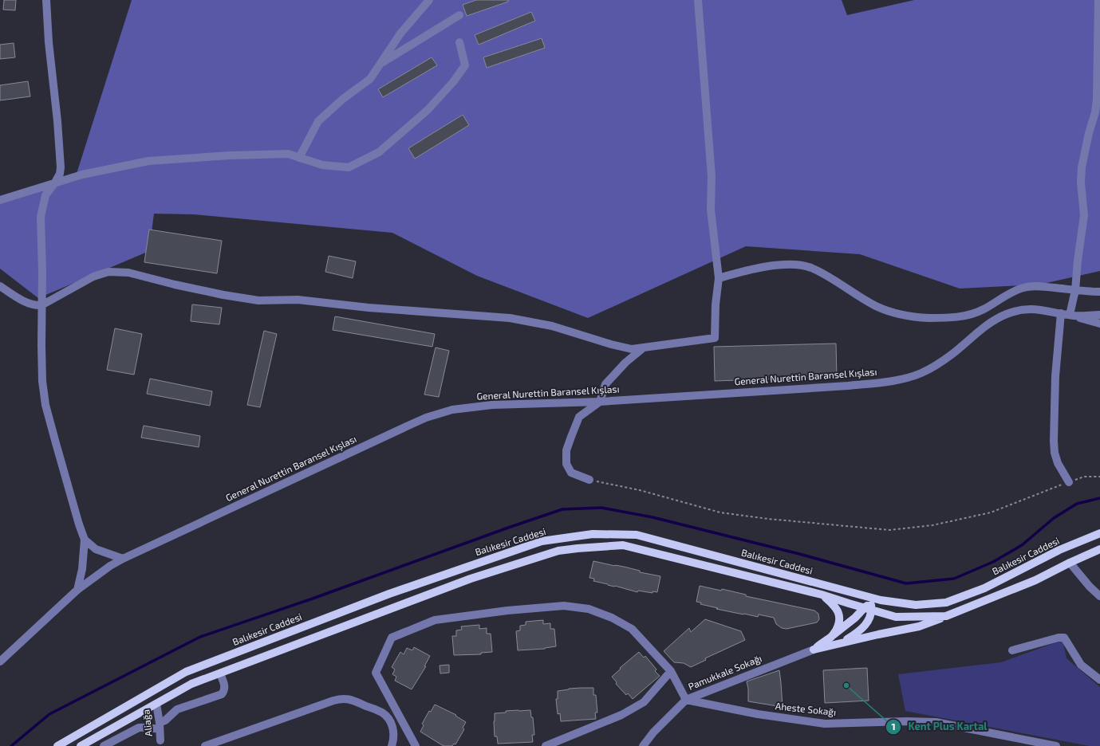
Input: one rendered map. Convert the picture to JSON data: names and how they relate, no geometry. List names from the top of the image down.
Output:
{
  "streets": {
    "main road": ["Balıkesir Caddesi"],
    "street": [
      "General Nurettin Baransel Kışlası",
      "Pamukkale Sokağı",
      "Aheste Sokağı",
      "Aliağa"
    ]
  },
  "crossings": [
    ["Pamukkale Sokağı", "Aheste Sokağı"]
  ],
  "places": ["Kent Plus Kartal"]
}
